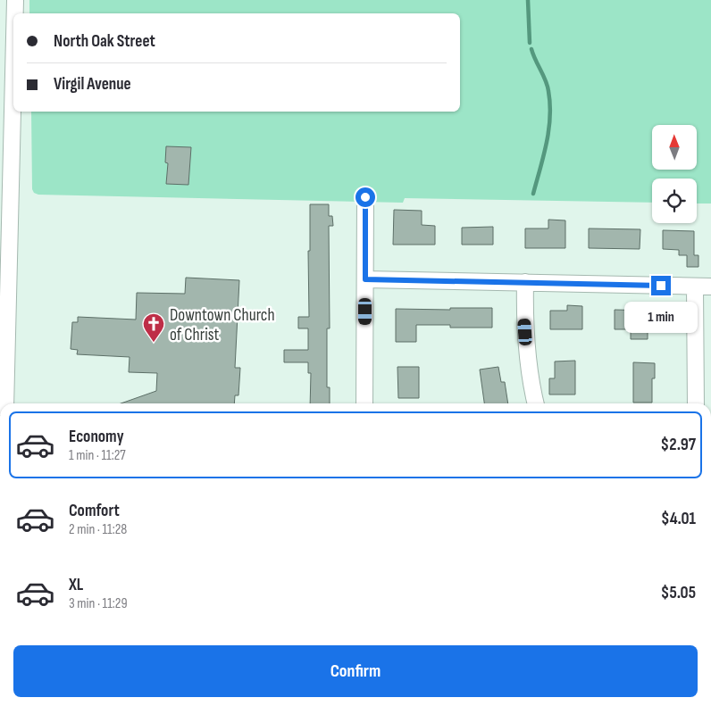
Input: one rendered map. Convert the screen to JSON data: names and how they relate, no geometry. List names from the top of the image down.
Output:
{
  "places": {
    "church": ["Downtown Church of Christ"]
  },
  "north": "top",
  "page": {
    "banner": ["North Oak Street", "Virgil Avenue"],
    "bubble": "1 min",
    "list": [
      {
        "name": "Economy",
        "note": "1 min · 11:27",
        "value": "$2.97"
      },
      {
        "name": "Comfort",
        "note": "2 min · 11:28",
        "value": "$4.01"
      },
      {
        "name": "XL",
        "note": "3 min · 11:29",
        "value": "$5.05"
      }
    ],
    "buttons": "Confirm"
  }
}
